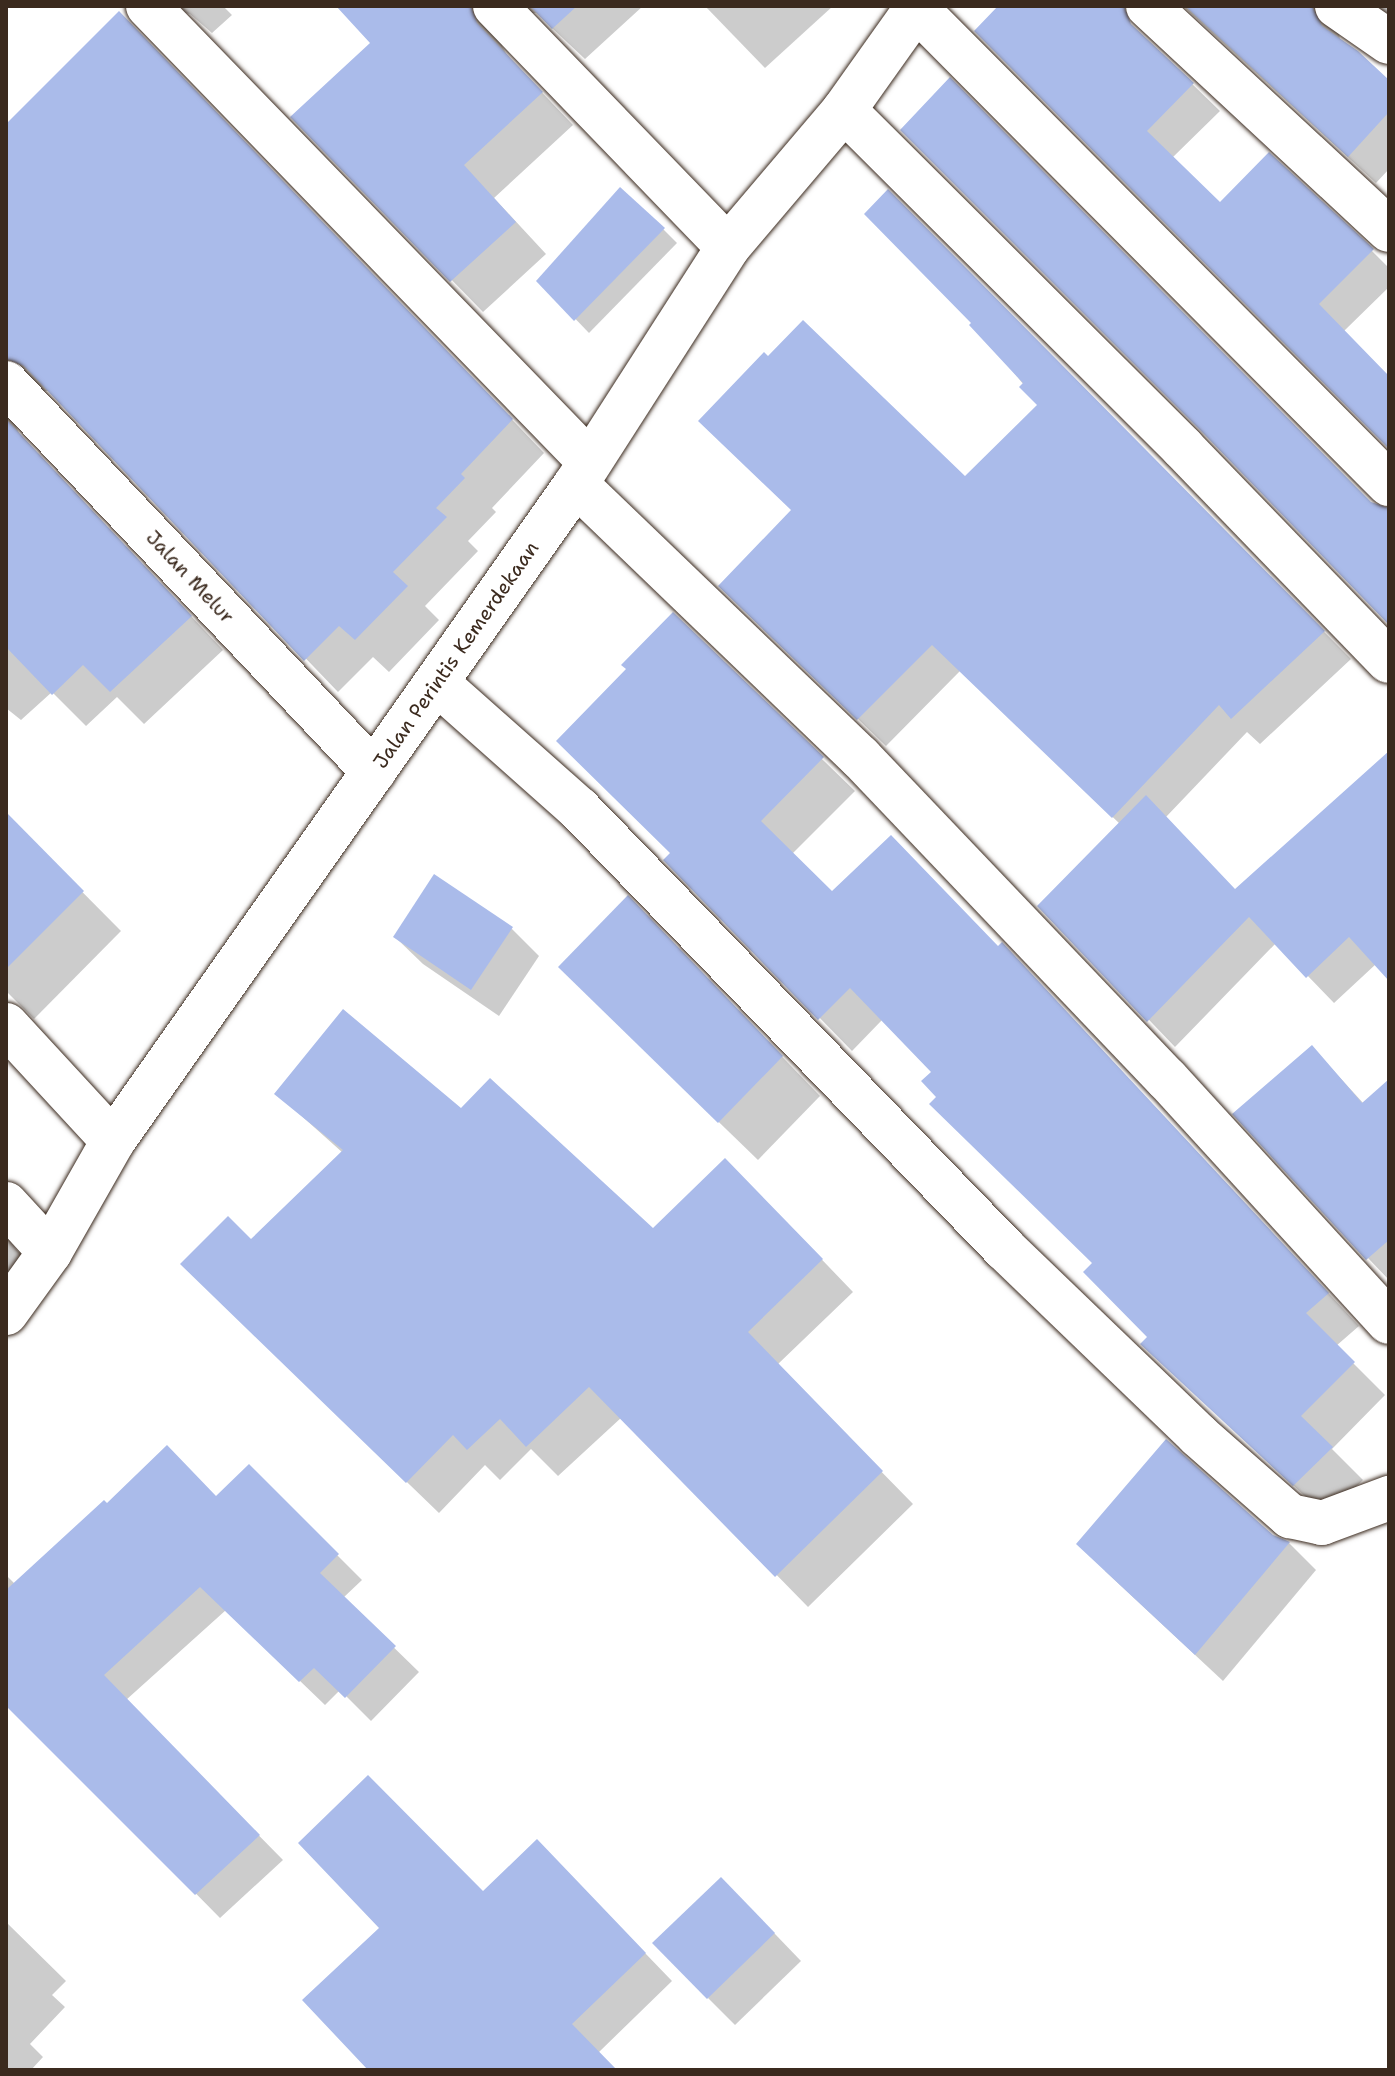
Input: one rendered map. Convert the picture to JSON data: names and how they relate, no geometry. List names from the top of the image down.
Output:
{
  "streets": {
    "street": ["Jalan Melur", "Jalan Perintis Kemerdekaan"]
  },
  "crossings": [
    ["Jalan Melur", "Jalan Perintis Kemerdekaan"]
  ]
}
